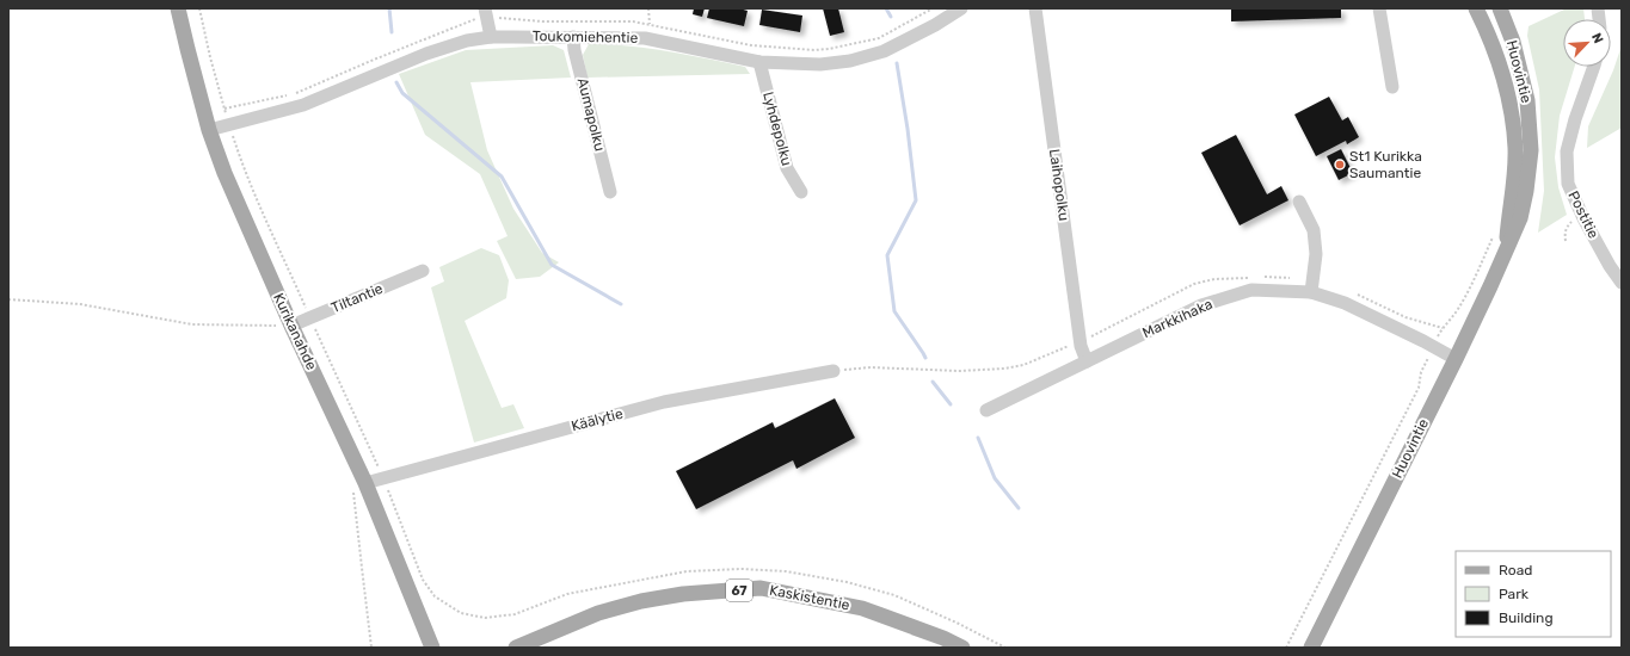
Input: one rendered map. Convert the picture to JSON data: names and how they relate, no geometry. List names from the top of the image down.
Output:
{
  "streets": {
    "main road": [
      "Huovintie",
      "Kurikanahde",
      "67",
      "Kaskistentie"
    ],
    "street": [
      "Toukomiehentie",
      "Aumapolku",
      "Lyhdepolku",
      "Laihopolku",
      "Postitie",
      "Tiltantie",
      "Markkihaka",
      "Käälytie"
    ]
  },
  "crossings": [
    ["Toukomiehentie", "Aumapolku"],
    ["Toukomiehentie", "Lyhdepolku"],
    ["Toukomiehentie", "Kurikanahde"],
    ["Huovintie", "Markkihaka"],
    ["Laihopolku", "Markkihaka"],
    ["Tiltantie", "Kurikanahde"],
    ["Kurikanahde", "Käälytie"]
  ],
  "places": ["St1 Kurikka Saumantie"],
  "legend": ["Road", "Park", "Building"],
  "north": "top right"
}
